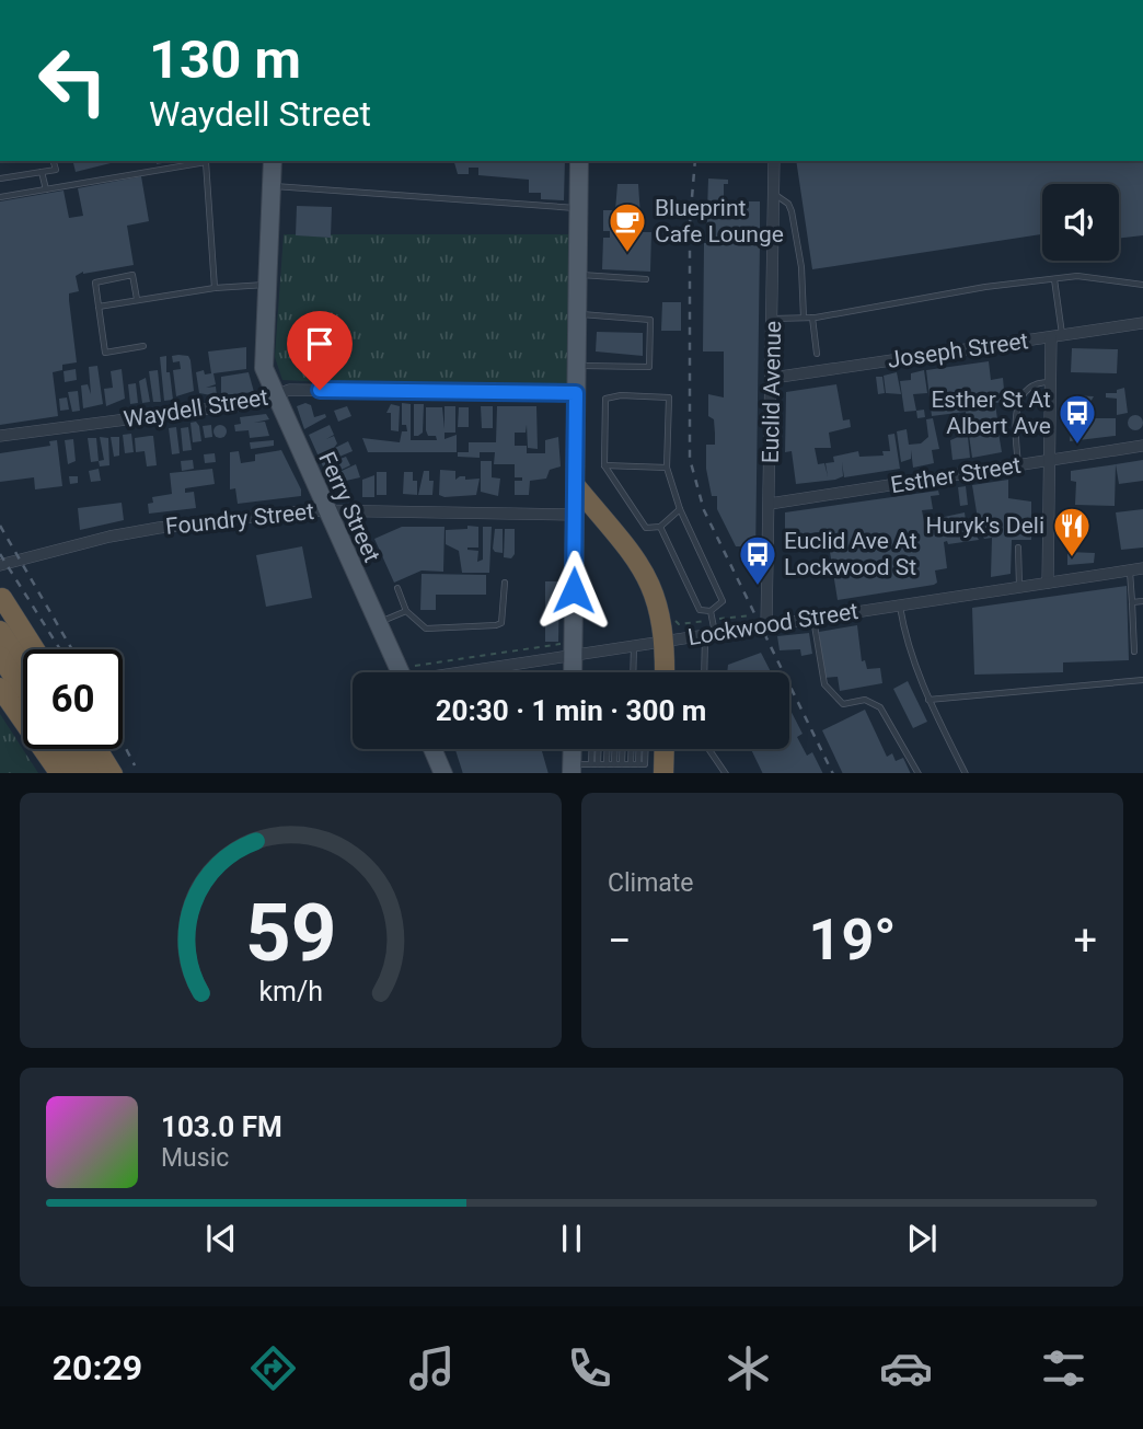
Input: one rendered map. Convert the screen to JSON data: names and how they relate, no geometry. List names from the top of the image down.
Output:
{
  "streets": {
    "main road": ["Ferry Street"],
    "street": [
      "Joseph Street",
      "Euclid Avenue",
      "Waydell Street",
      "Esther Street",
      "Foundry Street",
      "Lockwood Street"
    ]
  },
  "crossings": [
    ["Joseph Street", "Euclid Avenue"],
    ["Euclid Avenue", "Esther Street"],
    ["Euclid Avenue", "Lockwood Street"],
    ["Waydell Street", "Ferry Street"],
    ["Ferry Street", "Foundry Street"]
  ],
  "places": {
    "cafe": ["Blueprint Cafe Lounge"],
    "bus stop": ["Esther St At Albert Ave", "Euclid Ave At Lockwood St"],
    "restaurant": ["Huryk's Deli"]
  },
  "page": {
    "turn": ["130 m", "Waydell Street"],
    "limit": "60",
    "trip": "20:30 · 1 min · 300 m",
    "tile": "Climate",
    "heat": ["−", "19°", "+"],
    "song": ["103.0 FM", "Music"],
    "tabs": "20:29",
    "gauge": ["59", "km/h"]
  }
}
